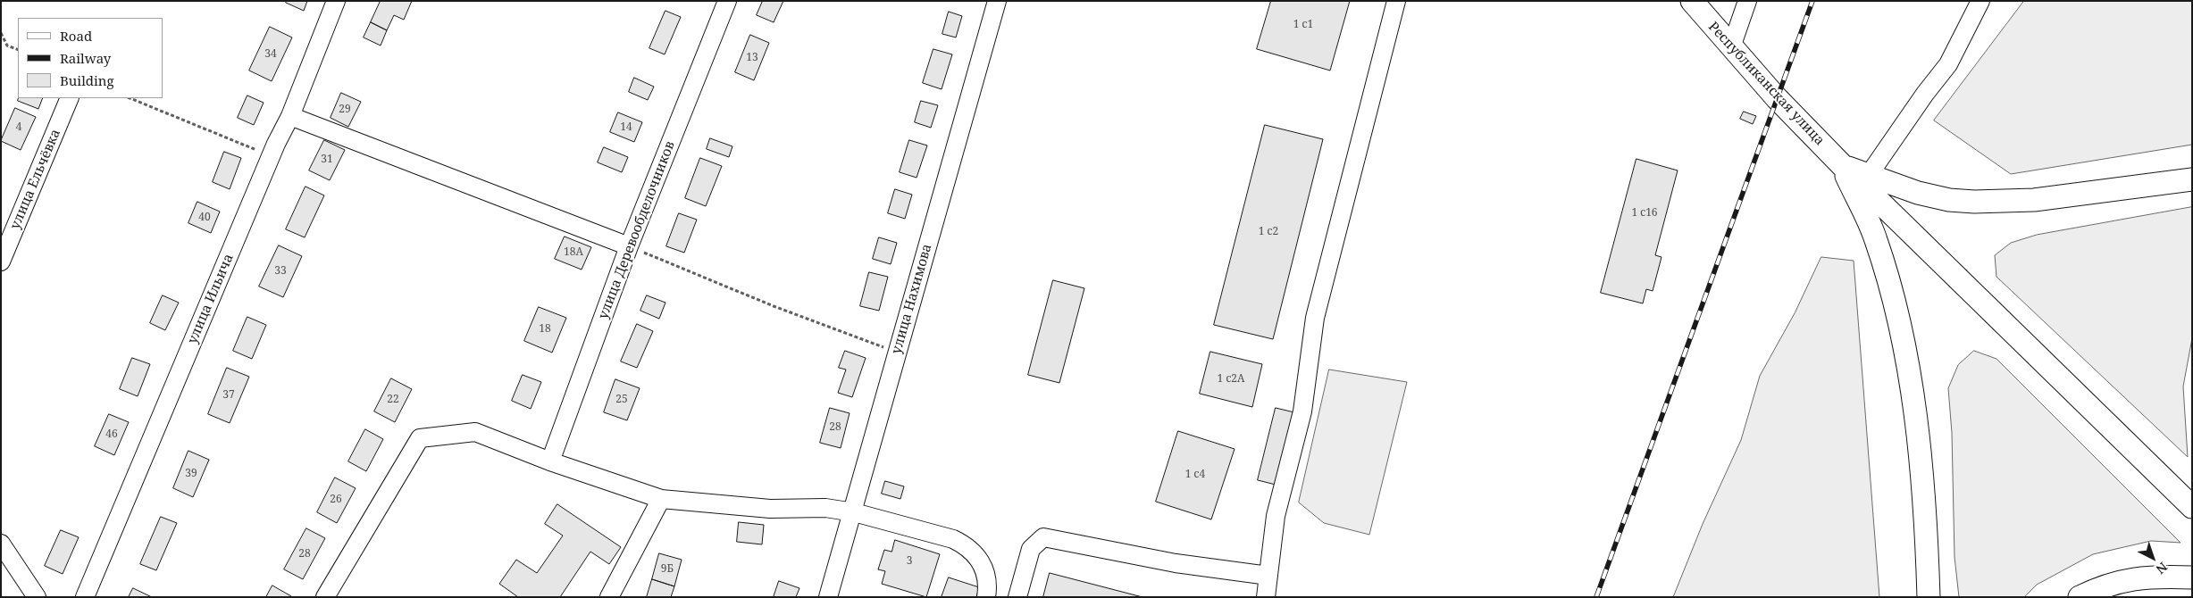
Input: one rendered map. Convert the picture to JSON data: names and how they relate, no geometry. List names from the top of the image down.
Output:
{
  "streets": {
    "main road": ["Республиканская улица"],
    "street": [
      "улица Ельчёвка",
      "улица Деревообделочников",
      "улица Ильича",
      "улица Нахимова"
    ]
  },
  "house_numbers": [
    "1 с1",
    "34",
    "13",
    "29",
    "4",
    "14",
    "31",
    "1 с16",
    "40",
    "1 с2",
    "18А",
    "33",
    "18",
    "1 с2А",
    "37",
    "22",
    "25",
    "28",
    "46",
    "39",
    "1 с4",
    "26",
    "28",
    "3",
    "9Б"
  ],
  "legend": ["Road", "Railway", "Building"],
  "north": "bottom right"
}
